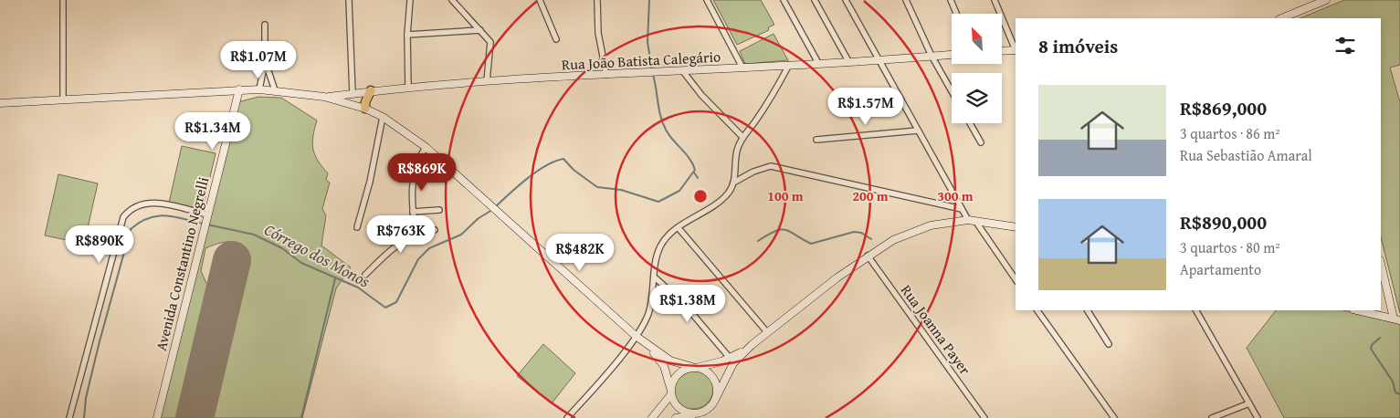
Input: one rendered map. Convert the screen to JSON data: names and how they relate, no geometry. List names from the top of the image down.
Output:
{
  "streets": {
    "main road": ["Rua João Batista Calegário", "Avenida Constantino Negrelli"],
    "street": ["Rua Joanna Payer"]
  },
  "water": ["Córrego dos Monos"],
  "north": "top left",
  "page": {
    "heading": "8 imóveis",
    "price": [
      "R$1.07M",
      "R$1.57M",
      "R$1.34M",
      "R$869K",
      "R$763K",
      "R$890K",
      "R$482K",
      "R$1.38M"
    ],
    "list": [
      {
        "name": "R$869,000",
        "note": "3 quartos · 86 m² · Rua Sebastião Amaral"
      },
      {
        "name": "R$890,000",
        "note": "3 quartos · 80 m² · Apartamento"
      }
    ]
  },
  "rings": ["100 m", "200 m", "300 m"]
}
